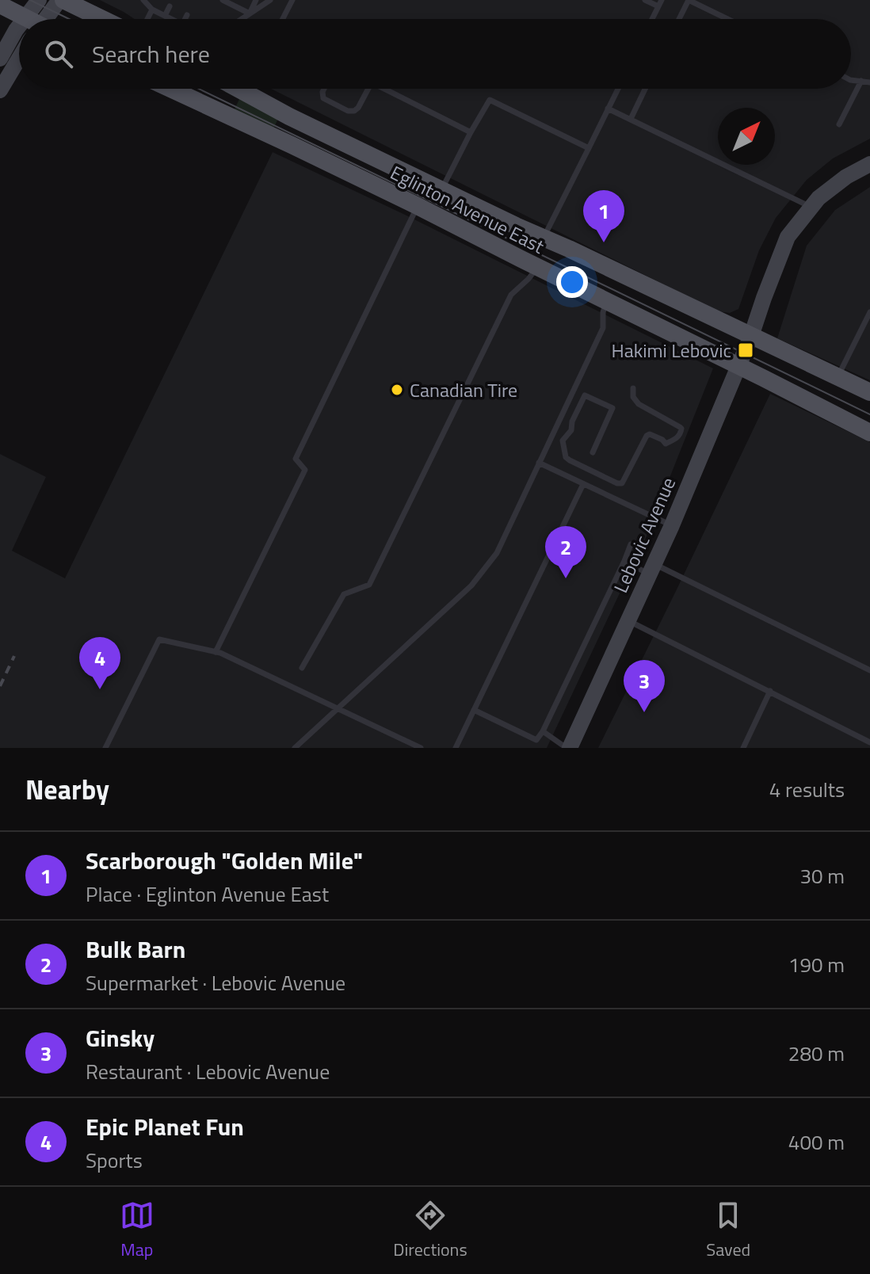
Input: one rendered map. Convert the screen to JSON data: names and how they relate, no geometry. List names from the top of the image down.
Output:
{
  "streets": {
    "main road": ["Eglinton Avenue East"],
    "street": ["Lebovic Avenue"]
  },
  "crossings": [
    ["Eglinton Avenue East", "Lebovic Avenue"]
  ],
  "places": {
    "transit": ["Hakimi Lebovic"],
    "other": ["Canadian Tire"]
  },
  "north": "top right",
  "page": {
    "search": "Search here",
    "pins": [
      "1",
      "2",
      "4",
      "3"
    ],
    "heading": ["Nearby", "4 results"],
    "list": [
      {
        "mark": "1",
        "name": "Scarborough \"Golden Mile\"",
        "note": "Place · Eglinton Avenue East",
        "value": "30 m"
      },
      {
        "mark": "2",
        "name": "Bulk Barn",
        "note": "Supermarket · Lebovic Avenue",
        "value": "190 m"
      },
      {
        "mark": "3",
        "name": "Ginsky",
        "note": "Restaurant · Lebovic Avenue",
        "value": "280 m"
      },
      {
        "mark": "4",
        "name": "Epic Planet Fun",
        "note": "Sports",
        "value": "400 m"
      }
    ],
    "nav": ["Map", "Directions", "Saved"]
  }
}
